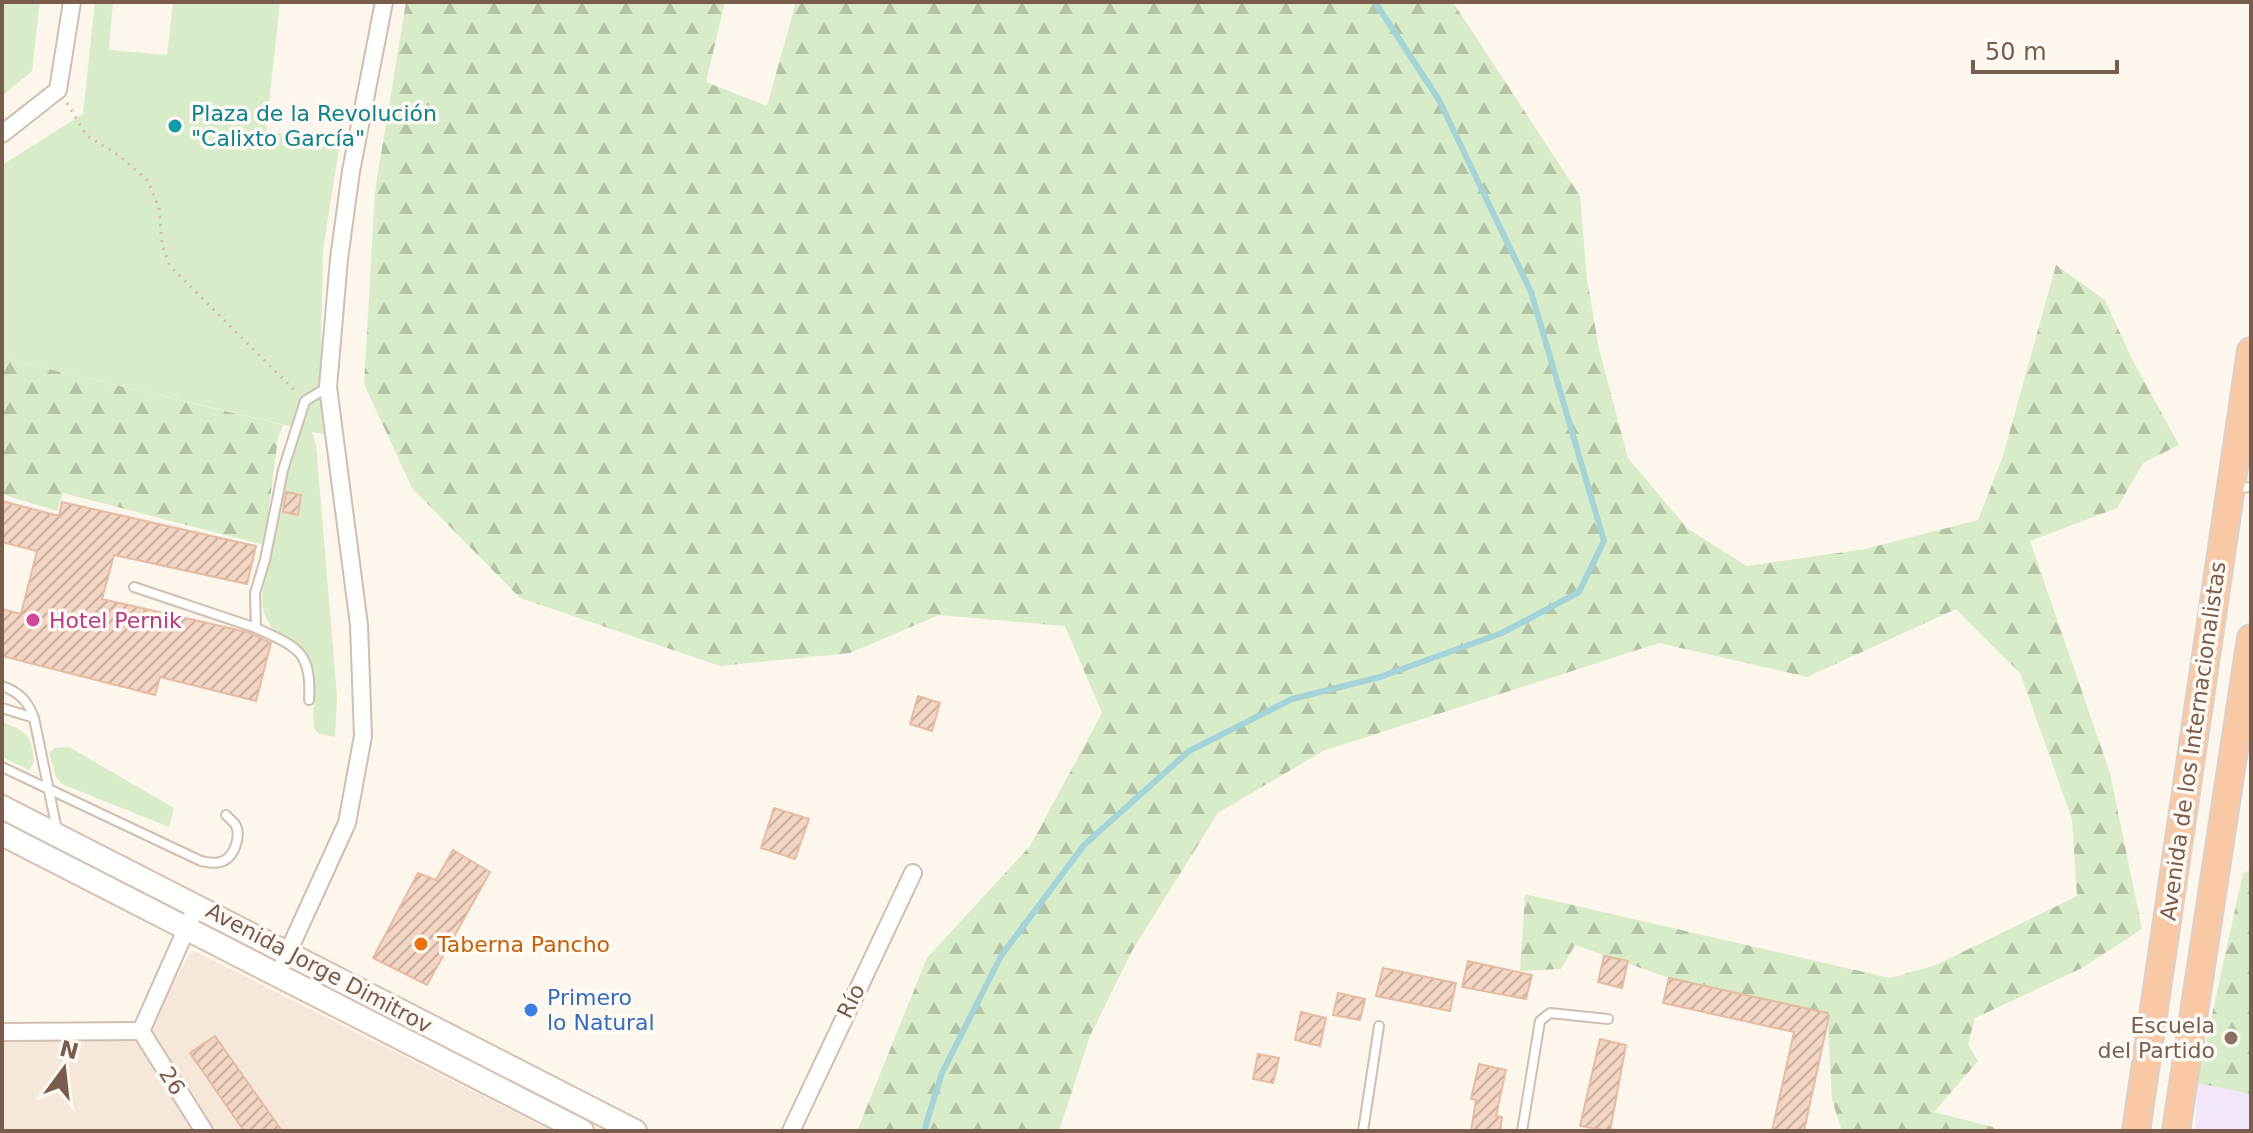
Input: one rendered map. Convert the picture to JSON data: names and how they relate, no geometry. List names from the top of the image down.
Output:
{
  "streets": {
    "highway": ["Avenida de los Internacionalistas"],
    "main road": ["Avenida Jorge Dimitrov"],
    "street": ["Río", "26"]
  },
  "places": [
    "Plaza de la Revolución \"Calixto García\"",
    "Hotel Pernik",
    "Taberna Pancho",
    "Primero lo Natural",
    "Escuela del Partido"
  ],
  "scale_bar": "50 m",
  "north": "top"
}
